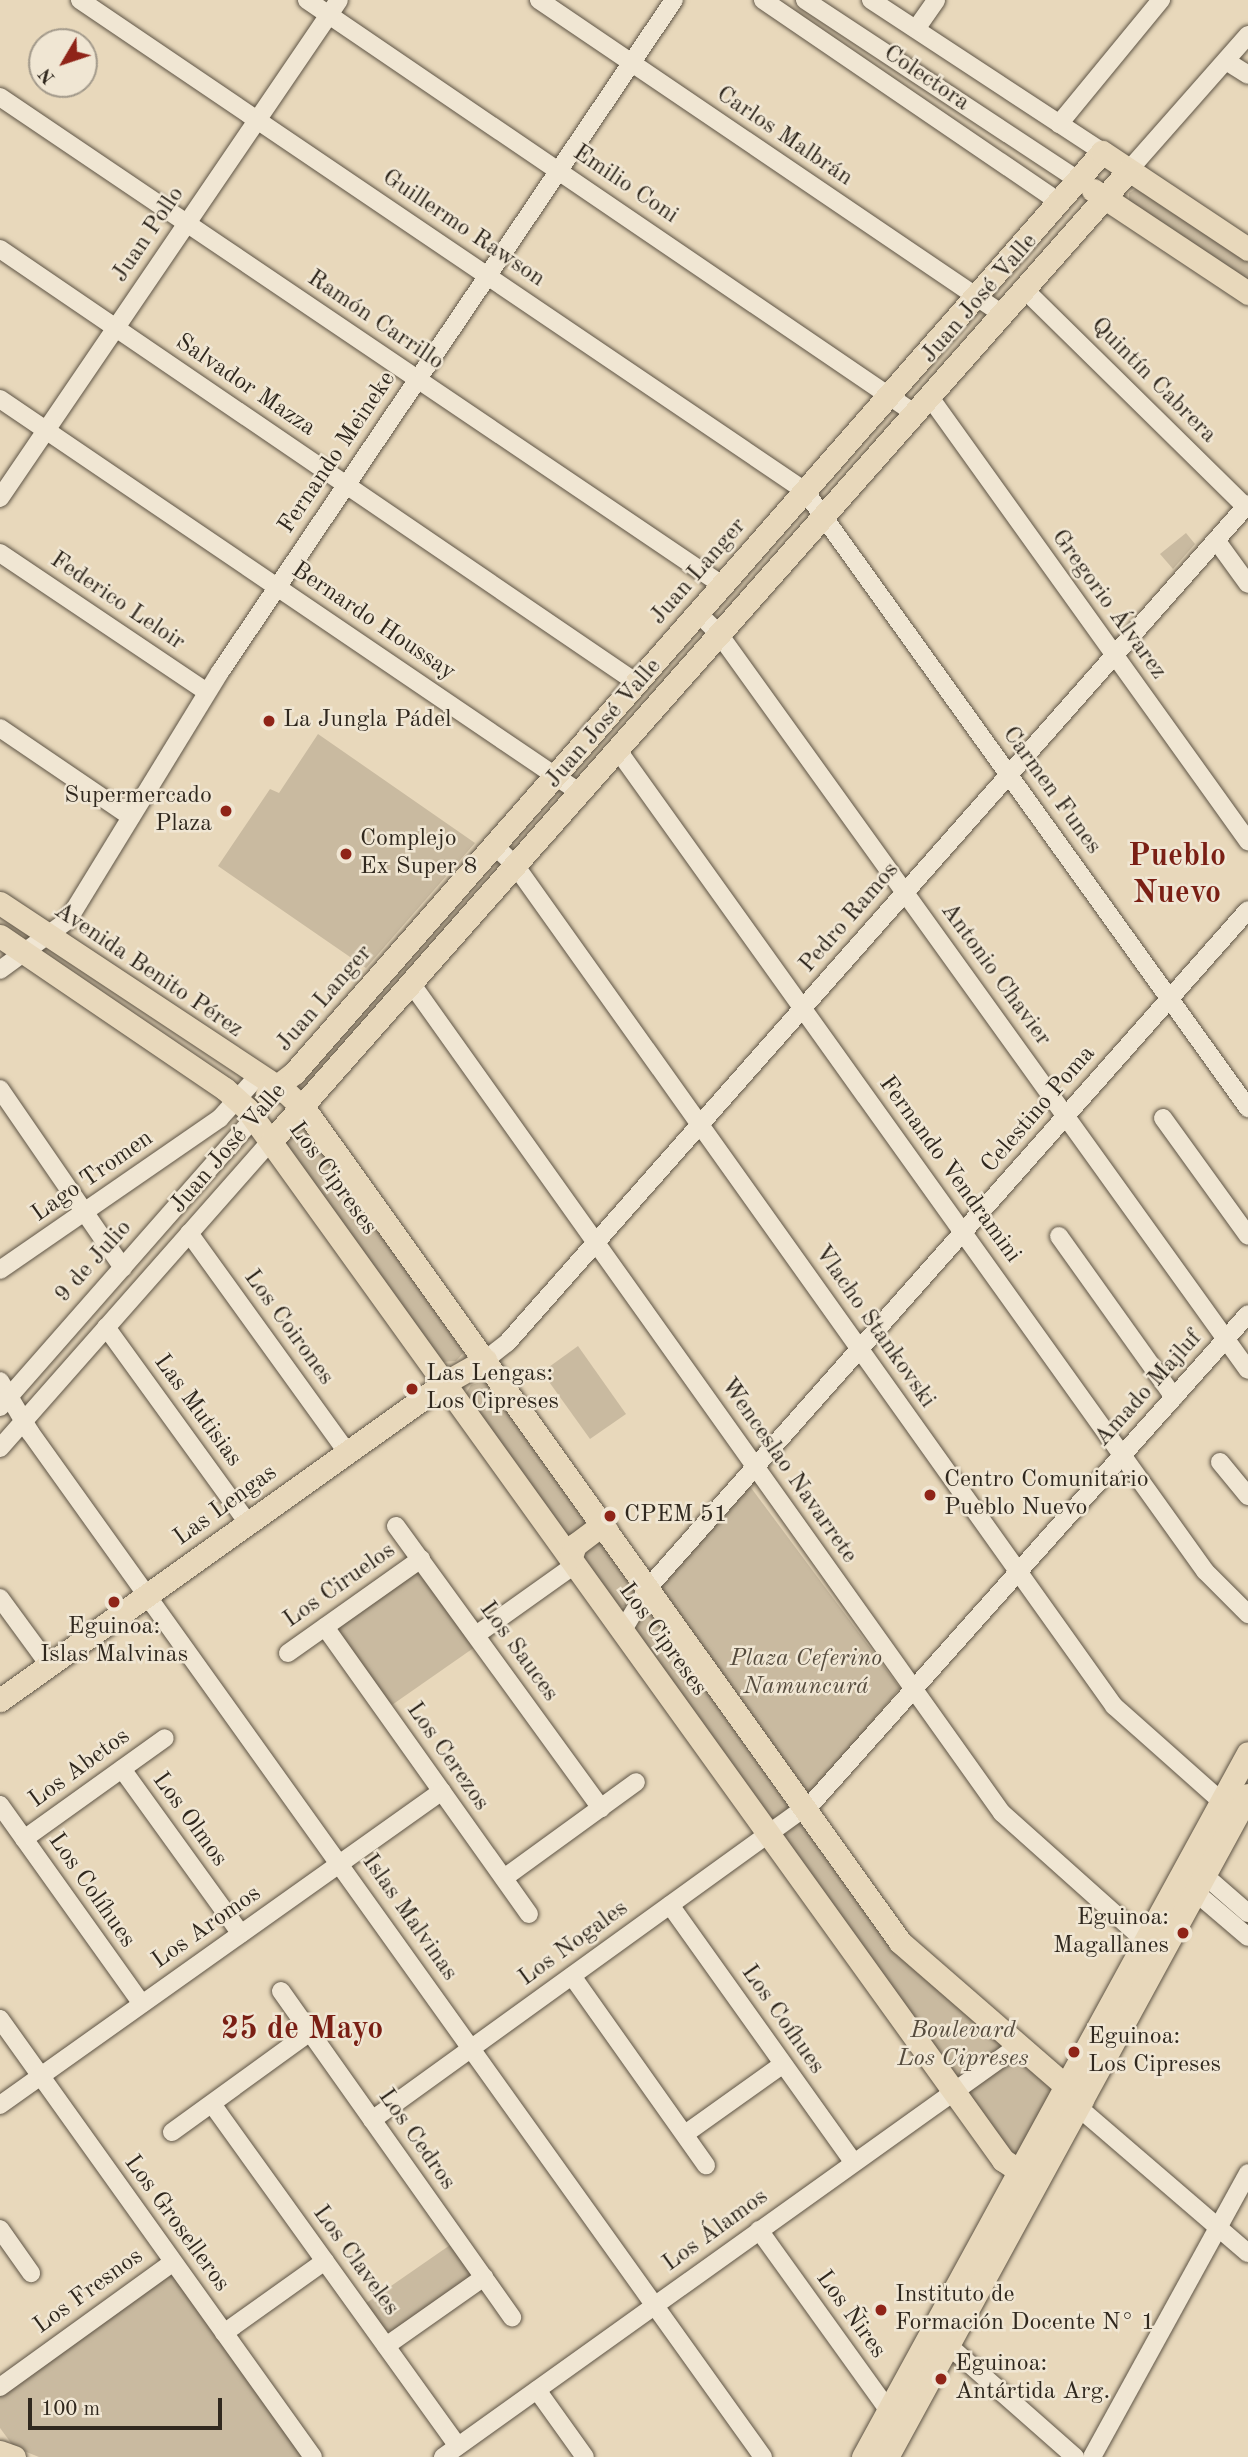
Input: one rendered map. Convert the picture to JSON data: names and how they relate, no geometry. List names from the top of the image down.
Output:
{
  "streets": {
    "main road": [
      "Juan José Valle",
      "Juan Langer",
      "Avenida Benito Pérez",
      "Los Cipreses",
      "9 de Julio",
      "Las Lengas"
    ],
    "street": [
      "Colectora",
      "Carlos Malbrán",
      "Emilio Coni",
      "Guillermo Rawson",
      "Juan Pollo",
      "Ramón Carrillo",
      "Quintín Cabrera",
      "Salvador Mazza",
      "Fernando Meineke",
      "Federico Leloir",
      "Gregorio Álvarez",
      "Bernardo Houssay",
      "Carmen Funes",
      "Pedro Ramos",
      "Antonio Chavier",
      "Celestino Poma",
      "Fernando Vendramini",
      "Lago Tromen",
      "Vlacho Stankovski",
      "Los Coirones",
      "Amado Majluf",
      "Las Mutisias",
      "Wenceslao Navarrete",
      "Los Ciruelos",
      "Los Sauces",
      "Los Cerezos",
      "Los Abetos",
      "Los Olmos",
      "Los Colíhues",
      "Islas Malvinas",
      "Los Aromos",
      "Los Nogales",
      "Los Coíhues",
      "Los Cedros",
      "Los Groselleros",
      "Los Álamos",
      "Los Claveles",
      "Los Fresnos",
      "Los Ñires"
    ]
  },
  "crossings": [
    ["Colectora", "Juan Langer"],
    ["Carlos Malbrán", "Juan José Valle"],
    ["Carlos Malbrán", "Fernando Meineke"],
    ["Carlos Malbrán", "Juan Langer"],
    ["Emilio Coni", "Juan Pollo"],
    ["Emilio Coni", "Juan José Valle"],
    ["Emilio Coni", "Fernando Meineke"],
    ["Emilio Coni", "Juan Langer"],
    ["Emilio Coni", "Gregorio Álvarez"],
    ["Guillermo Rawson", "Juan Pollo"],
    ["Guillermo Rawson", "Juan José Valle"],
    ["Guillermo Rawson", "Fernando Meineke"],
    ["Guillermo Rawson", "Juan Langer"],
    ["Guillermo Rawson", "Carmen Funes"],
    ["Juan Pollo", "Ramón Carrillo"],
    ["Juan Pollo", "Salvador Mazza"],
    ["Juan Pollo", "Bernardo Houssay"],
    ["Juan José Valle", "Quintín Cabrera"],
    ["Juan José Valle", "Juan Langer"],
    ["Juan José Valle", "Gregorio Álvarez"],
    ["Juan José Valle", "Bernardo Houssay"],
    ["Juan José Valle", "Carmen Funes"],
    ["Juan José Valle", "Avenida Benito Pérez"],
    ["Juan José Valle", "Antonio Chavier"],
    ["Juan José Valle", "Fernando Vendramini"],
    ["Juan José Valle", "Los Cipreses"],
    ["Juan José Valle", "9 de Julio"],
    ["Juan José Valle", "Vlacho Stankovski"],
    ["Juan José Valle", "Los Coirones"],
    ["Juan José Valle", "Las Mutisias"],
    ["Juan José Valle", "Wenceslao Navarrete"],
    ["Juan José Valle", "Islas Malvinas"],
    ["Ramón Carrillo", "Fernando Meineke"],
    ["Ramón Carrillo", "Juan Langer"],
    ["Quintín Cabrera", "Pedro Ramos"],
    ["Salvador Mazza", "Fernando Meineke"],
    ["Salvador Mazza", "Juan Langer"],
    ["Fernando Meineke", "Federico Leloir"],
    ["Fernando Meineke", "Bernardo Houssay"],
    ["Fernando Meineke", "Avenida Benito Pérez"],
    ["Juan Langer", "Bernardo Houssay"],
    ["Juan Langer", "Carmen Funes"],
    ["Juan Langer", "Avenida Benito Pérez"],
    ["Juan Langer", "Antonio Chavier"],
    ["Juan Langer", "9 de Julio"],
    ["Juan Langer", "Vlacho Stankovski"],
    ["Gregorio Álvarez", "Pedro Ramos"],
    ["Carmen Funes", "Pedro Ramos"],
    ["Carmen Funes", "Celestino Poma"],
    ["Pedro Ramos", "Antonio Chavier"],
    ["Pedro Ramos", "Fernando Vendramini"],
    ["Pedro Ramos", "Los Cipreses"],
    ["Pedro Ramos", "Vlacho Stankovski"],
    ["Pedro Ramos", "Wenceslao Navarrete"],
    ["Pedro Ramos", "Las Lengas"],
    ["Avenida Benito Pérez", "Los Cipreses"],
    ["Avenida Benito Pérez", "9 de Julio"],
    ["Antonio Chavier", "Celestino Poma"],
    ["Antonio Chavier", "Amado Majluf"],
    ["Celestino Poma", "Fernando Vendramini"],
    ["Celestino Poma", "Los Cipreses"],
    ["Celestino Poma", "Vlacho Stankovski"],
    ["Celestino Poma", "Wenceslao Navarrete"],
    ["Fernando Vendramini", "Amado Majluf"],
    ["Lago Tromen", "Los Cipreses"],
    ["Lago Tromen", "9 de Julio"],
    ["Los Cipreses", "9 de Julio"],
    ["Los Cipreses", "Amado Majluf"],
    ["Los Cipreses", "Las Lengas"],
    ["Los Cipreses", "Los Nogales"],
    ["Los Cipreses", "Los Álamos"],
    ["9 de Julio", "Islas Malvinas"],
    ["Vlacho Stankovski", "Amado Majluf"],
    ["Los Coirones", "Las Lengas"],
    ["Amado Majluf", "Wenceslao Navarrete"],
    ["Amado Majluf", "Los Nogales"],
    ["Las Mutisias", "Las Lengas"],
    ["Las Lengas", "Islas Malvinas"],
    ["Los Ciruelos", "Los Sauces"],
    ["Los Ciruelos", "Los Cerezos"],
    ["Los Cerezos", "Los Aromos"],
    ["Los Abetos", "Los Olmos"],
    ["Los Abetos", "Los Colíhues"],
    ["Los Olmos", "Los Aromos"],
    ["Los Colíhues", "Los Aromos"],
    ["Islas Malvinas", "Los Aromos"],
    ["Islas Malvinas", "Los Nogales"],
    ["Islas Malvinas", "Los Álamos"],
    ["Los Aromos", "Los Groselleros"],
    ["Los Nogales", "Los Coíhues"],
    ["Los Nogales", "Los Cedros"],
    ["Los Coíhues", "Los Álamos"],
    ["Los Groselleros", "Los Fresnos"],
    ["Los Álamos", "Los Claveles"],
    ["Los Álamos", "Los Ñires"]
  ],
  "districts": ["Pueblo Nuevo", "25 de Mayo"],
  "parks": ["Plaza Ceferino Namuncurá", "Boulevard Los Cipreses"],
  "places": [
    "La Jungla Pádel",
    "Supermercado Plaza",
    "Complejo Ex Super 8",
    "Las Lengas: Los Cipreses",
    "Centro Comunitario Pueblo Nuevo",
    "CPEM 51",
    "Eguinoa: Islas Malvinas",
    "Eguinoa: Magallanes",
    "Eguinoa: Los Cipreses",
    "Instituto de Formación Docente N° 1",
    "Eguinoa: Antártida Arg."
  ],
  "scale_bar": "100 m",
  "north": "bottom left"
}
